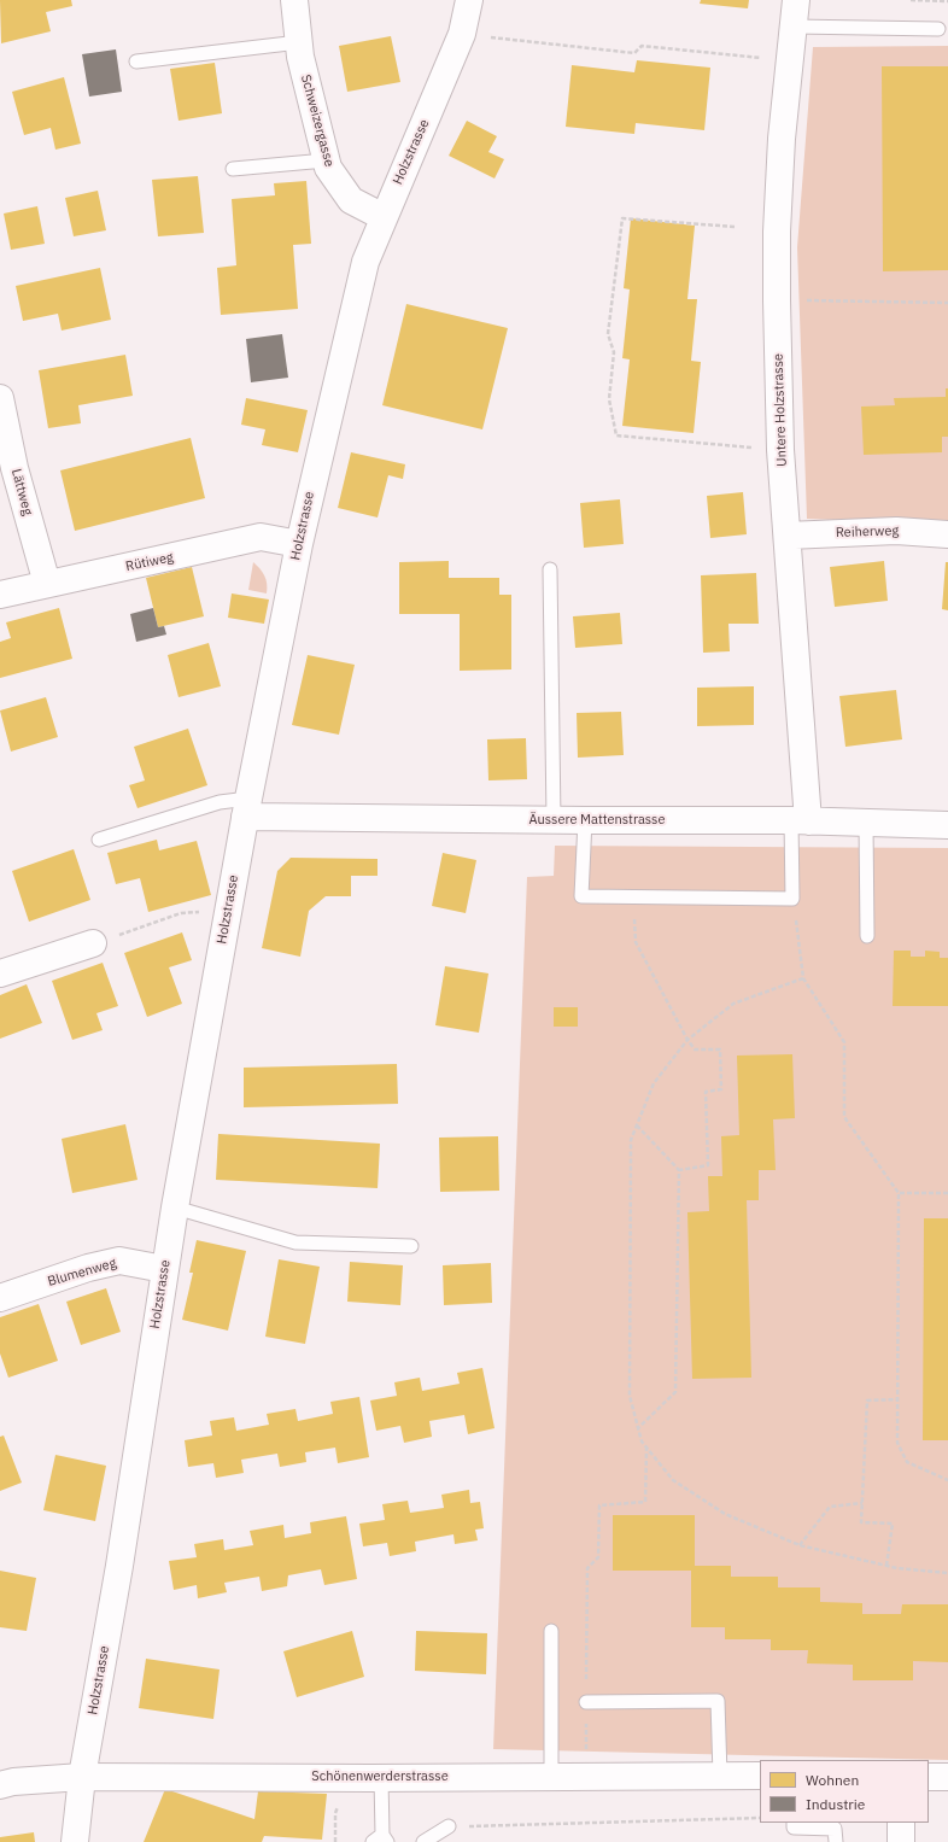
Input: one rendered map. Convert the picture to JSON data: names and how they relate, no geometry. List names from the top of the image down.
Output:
{
  "streets": {
    "street": [
      "Schweizergasse",
      "Holzstrasse",
      "Untere Holzstrasse",
      "Lättweg",
      "Reiherweg",
      "Rütiweg",
      "Äussere Mattenstrasse",
      "Blumenweg",
      "Schönenwerderstrasse"
    ]
  },
  "crossings": [
    ["Schweizergasse", "Holzstrasse"],
    ["Holzstrasse", "Rütiweg"],
    ["Holzstrasse", "Äussere Mattenstrasse"],
    ["Holzstrasse", "Blumenweg"],
    ["Holzstrasse", "Schönenwerderstrasse"],
    ["Untere Holzstrasse", "Reiherweg"],
    ["Untere Holzstrasse", "Äussere Mattenstrasse"],
    ["Lättweg", "Rütiweg"]
  ],
  "legend": ["Wohnen", "Industrie"]
}
